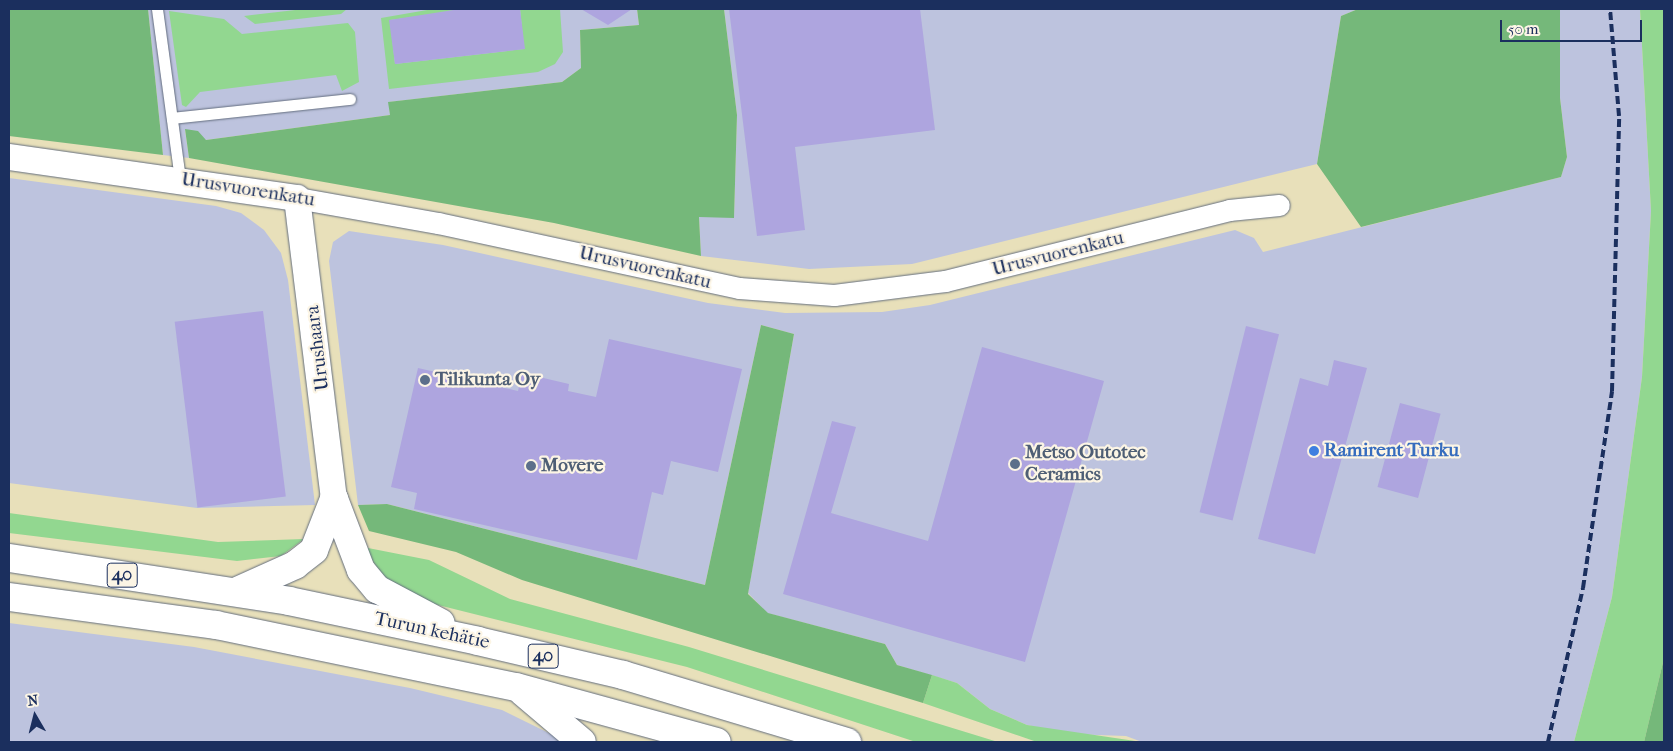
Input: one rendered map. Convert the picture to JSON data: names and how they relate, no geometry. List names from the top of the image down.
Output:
{
  "streets": {
    "highway": ["40", "Turun kehätie"],
    "street": ["Urusvuorenkatu", "Urushaara"]
  },
  "crossings": [
    ["Urusvuorenkatu", "Urushaara"]
  ],
  "places": [
    "Tilikunta Oy",
    "Ramirent Turku",
    "Metso Outotec Ceramics",
    "Movere"
  ],
  "scale_bar": "50 m",
  "north": "top"
}
